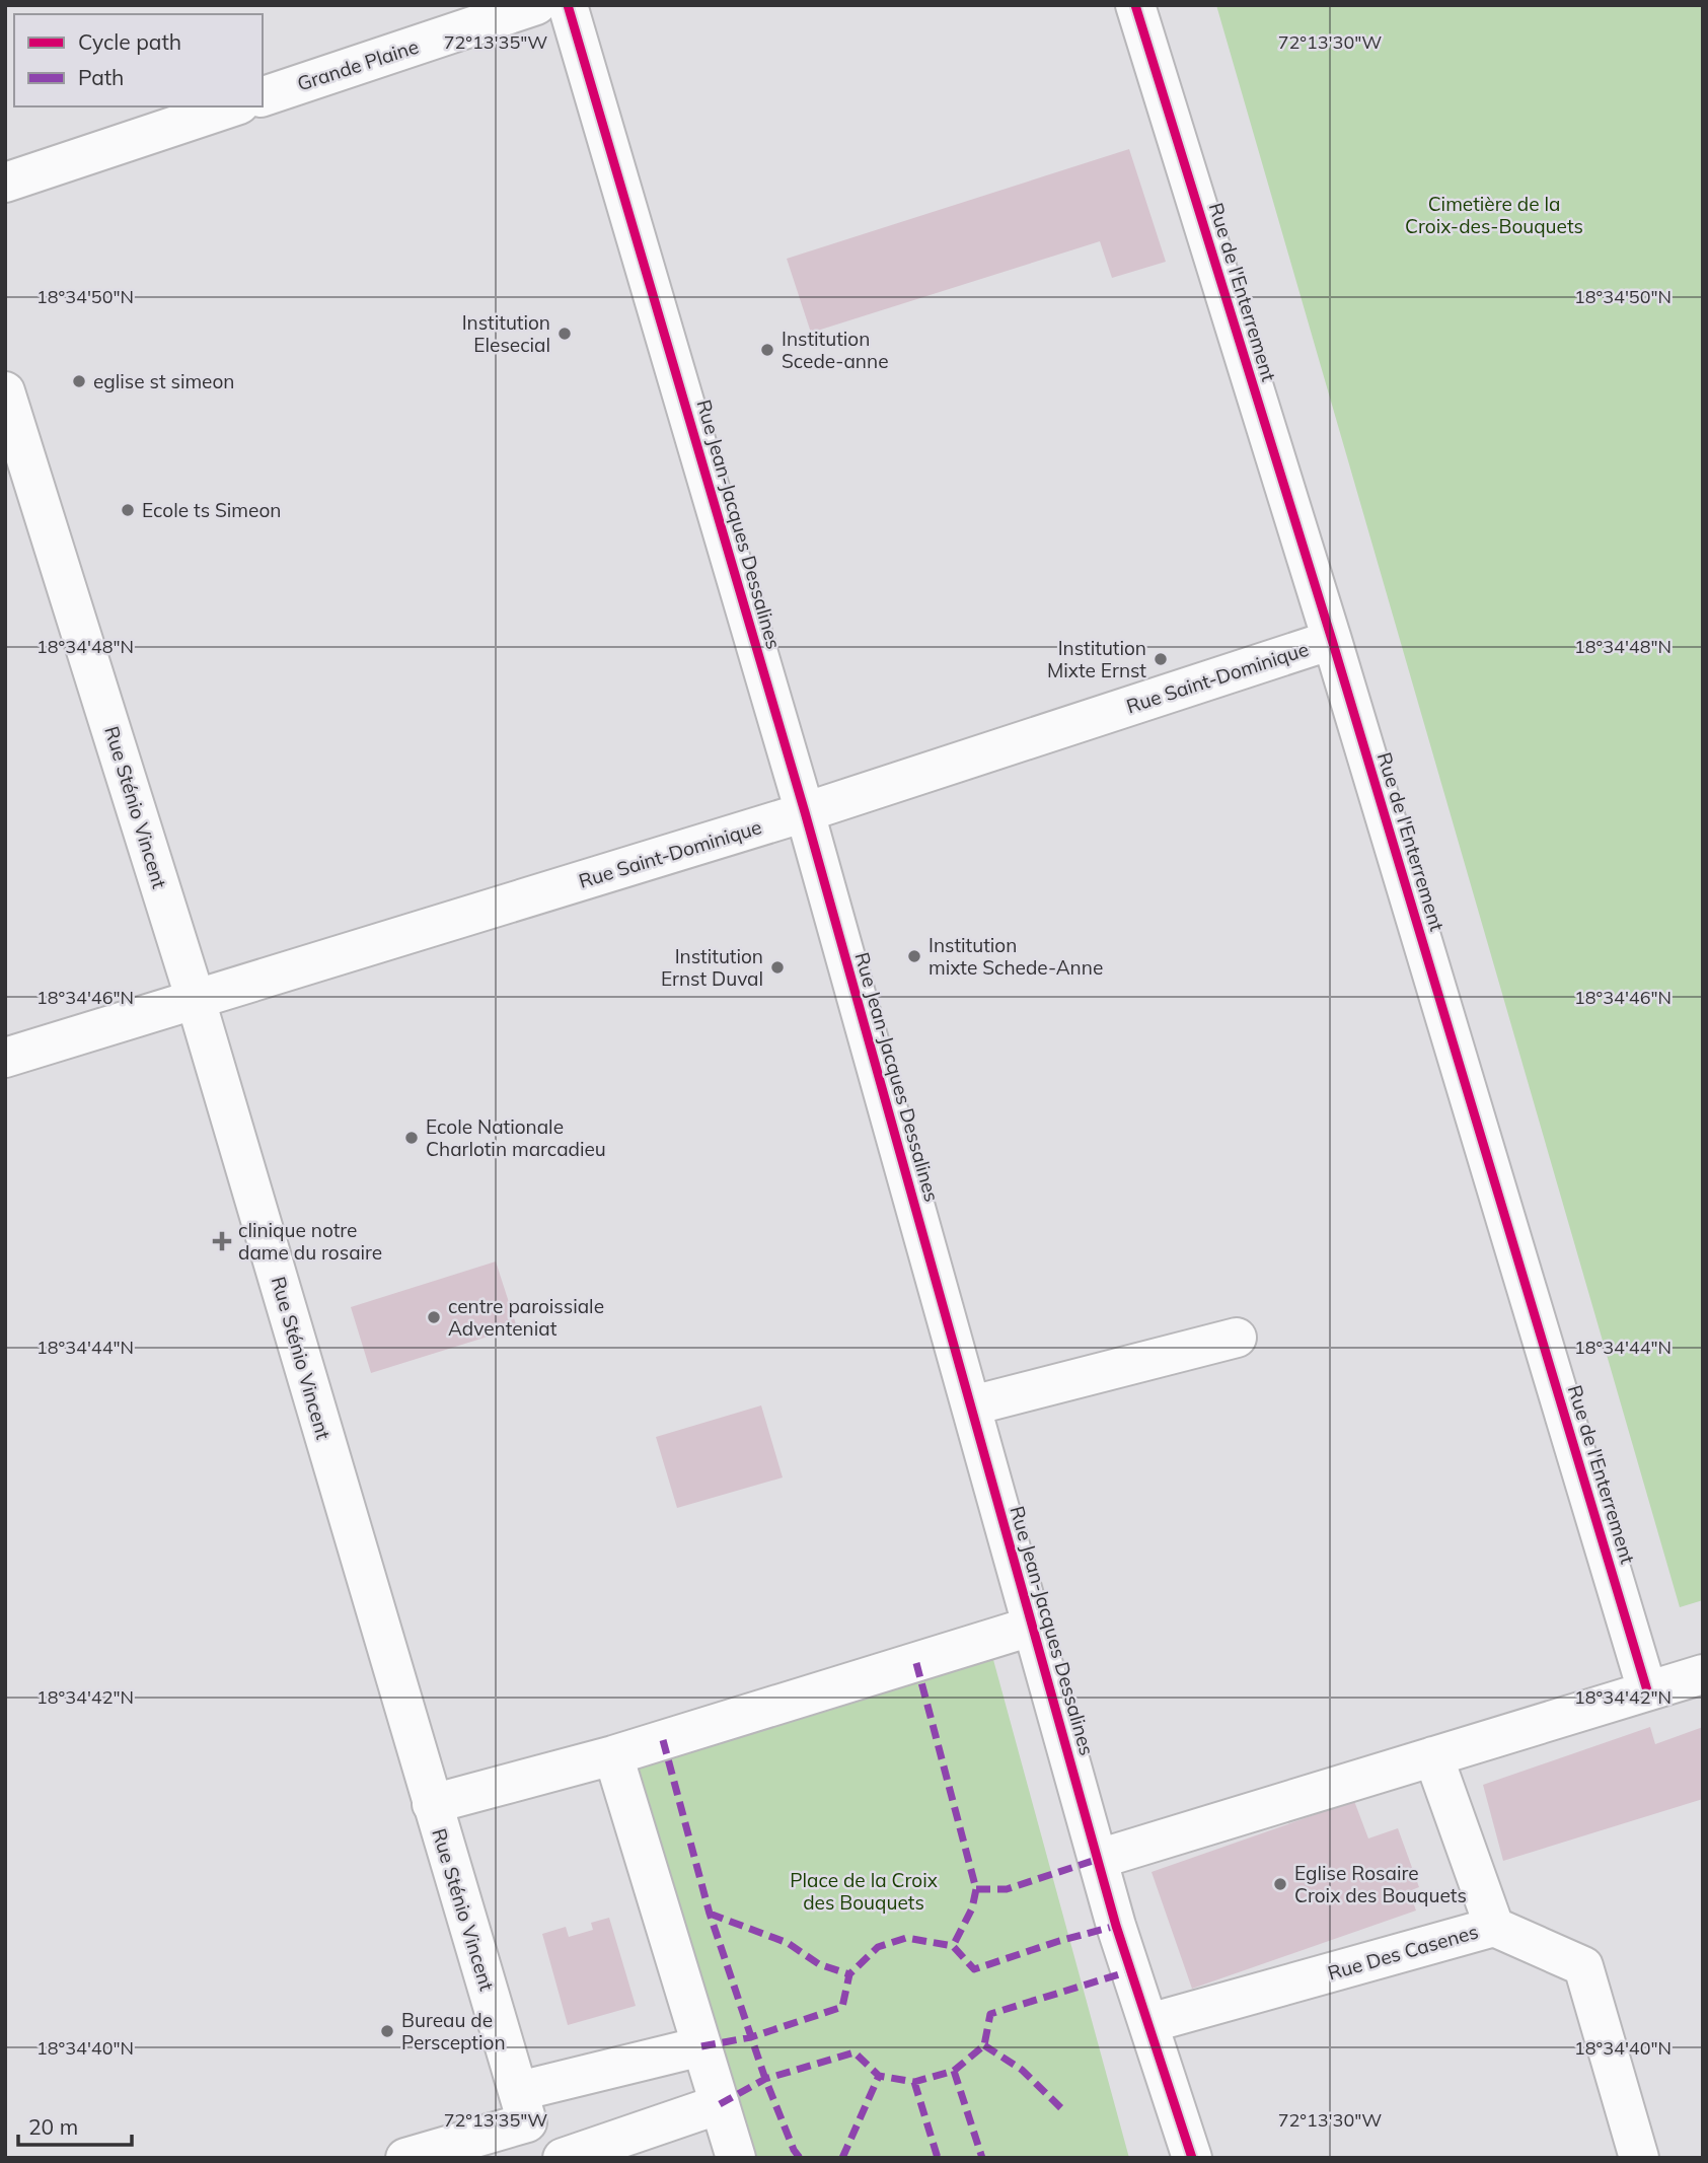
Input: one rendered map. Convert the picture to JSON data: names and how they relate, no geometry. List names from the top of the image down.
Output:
{
  "streets": {
    "street": [
      "Grande Plaine",
      "Rue de l'Enterrement",
      "Rue Jean-Jacques Dessalines",
      "Rue Saint-Dominique",
      "Rue Sténio Vincent",
      "Rue Des Casenes"
    ]
  },
  "crossings": [
    ["Rue de l'Enterrement", "Rue Saint-Dominique"],
    ["Rue Jean-Jacques Dessalines", "Rue Saint-Dominique"],
    ["Rue Jean-Jacques Dessalines", "Rue Des Casenes"],
    ["Rue Saint-Dominique", "Rue Sténio Vincent"]
  ],
  "parks": ["Cimetière de la Croix-des-Bouquets", "Place de la Croix des Bouquets"],
  "places": {
    "other": [
      "Institution Elesecial",
      "Institution Scede-anne",
      "eglise st simeon",
      "Ecole ts Simeon",
      "Institution Mixte Ernst",
      "Institution mixte Schede-Anne",
      "Institution Ernst Duval",
      "Ecole Nationale Charlotin marcadieu",
      "centre paroissiale Adventeniat",
      "Eglise Rosaire Croix des Bouquets",
      "Bureau de Persception"
    ],
    "health": ["clinique notre dame du rosaire"]
  },
  "legend": ["Cycle path", "Path"],
  "scale_bar": "20 m",
  "coordinates": [
    "72°13'35\"W",
    "72°13'30\"W",
    "18°34'50\"N",
    "18°34'48\"N",
    "18°34'46\"N",
    "18°34'44\"N",
    "18°34'42\"N",
    "18°34'40\"N"
  ]
}
